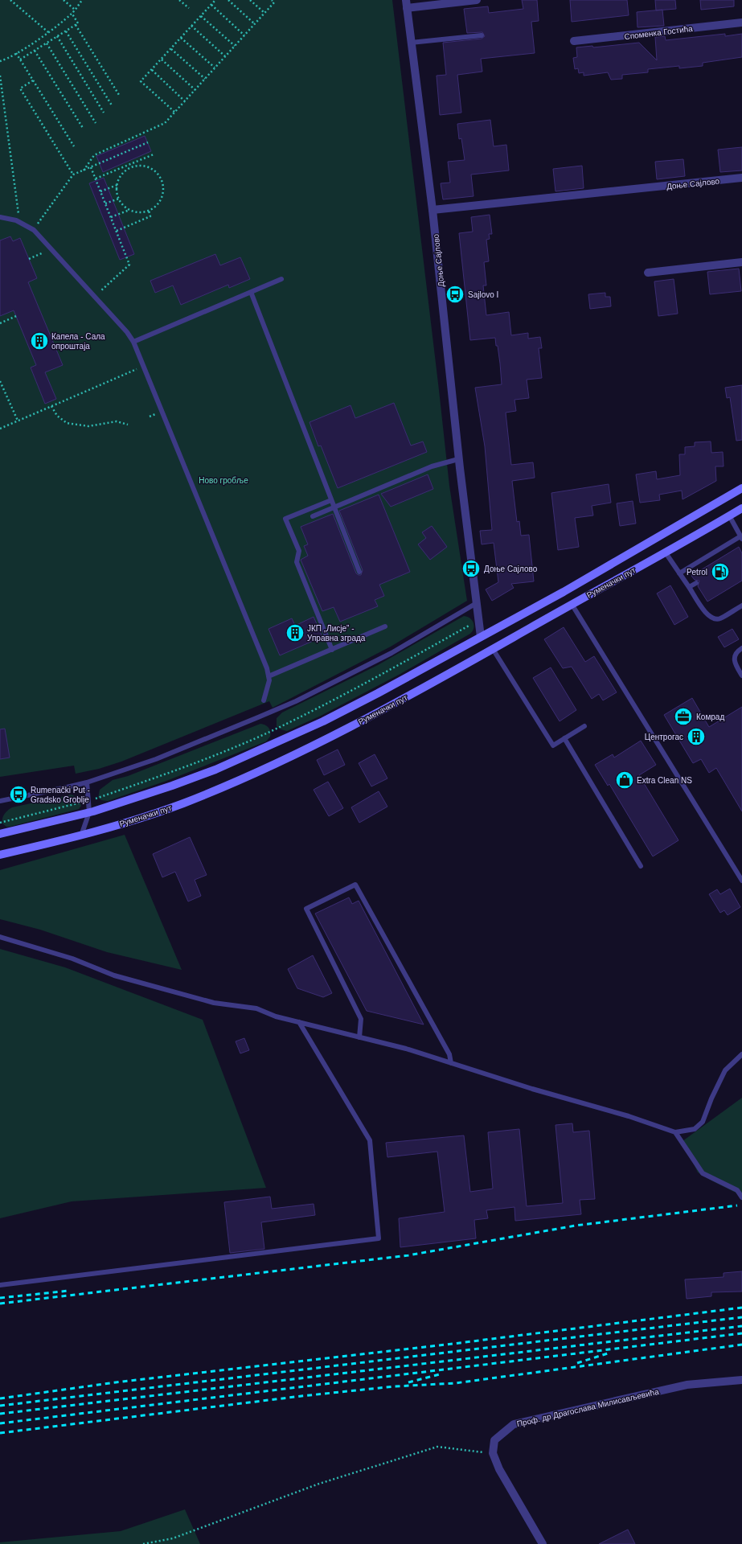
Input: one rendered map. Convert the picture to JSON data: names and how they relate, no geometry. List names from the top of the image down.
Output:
{
  "streets": {
    "main road": ["Руменачки пут"],
    "street": ["Споменка Гостића", "Доње Сајлово", "Проф. др Драгослава Милисављевића"]
  },
  "crossings": [
    ["Доње Сајлово", "Руменачки пут"]
  ],
  "parks": ["Ново гробље"],
  "places": {
    "bus stop": ["Sajlovo I", "Доње Сајлово", "Rumenački Put - Gradsko Groblje"],
    "building": ["Капела - Сала опроштаја", "ЈКП „Лисје” - Управна зграда", "Центрогас"],
    "fuel station": ["Petrol"],
    "office": ["Комрад"],
    "shop": ["Extra Clean NS"]
  }
}
